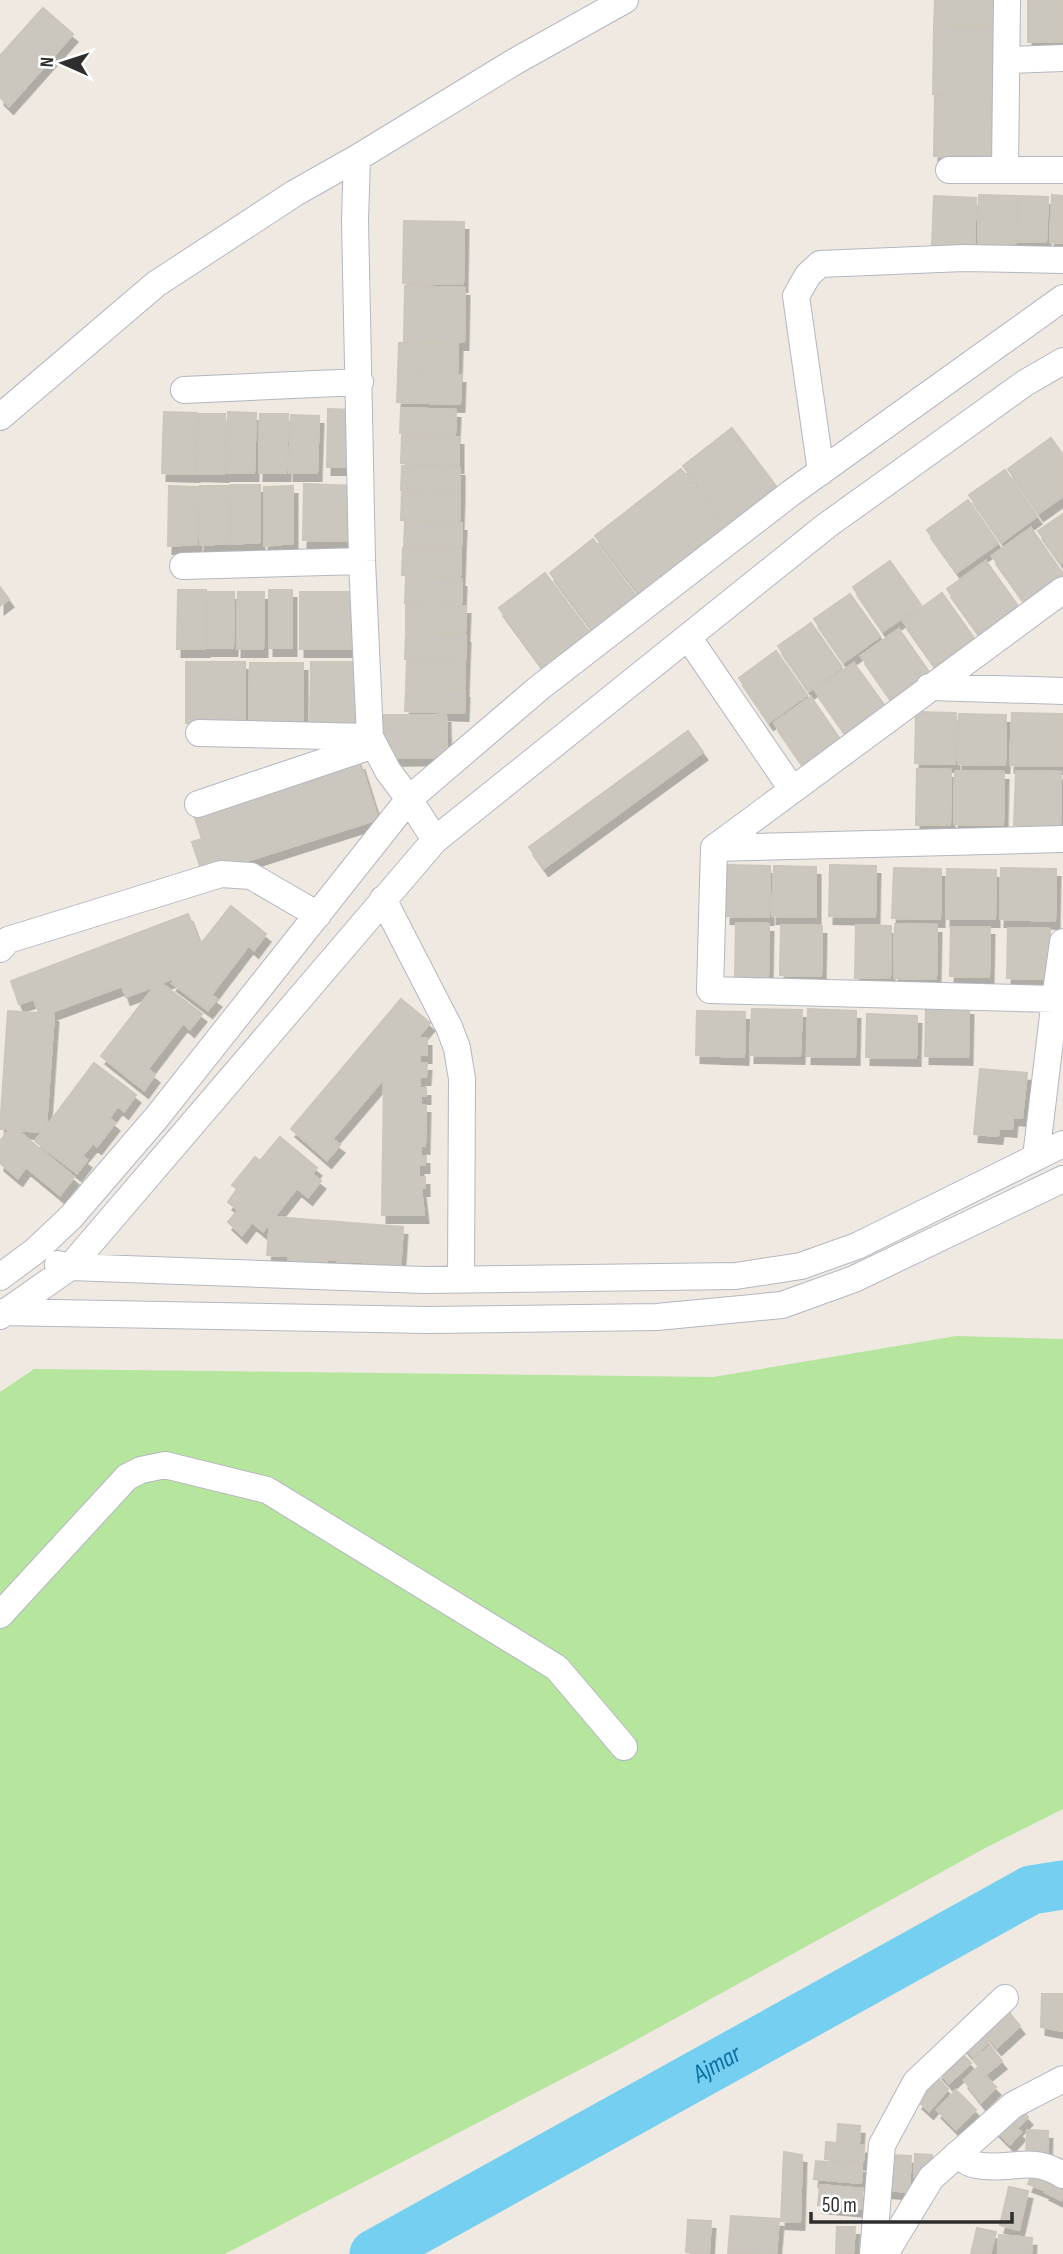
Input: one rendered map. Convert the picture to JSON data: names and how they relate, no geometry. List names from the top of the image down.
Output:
{
  "water": ["Ajmar"],
  "scale_bar": "50 m",
  "north": "left"
}
